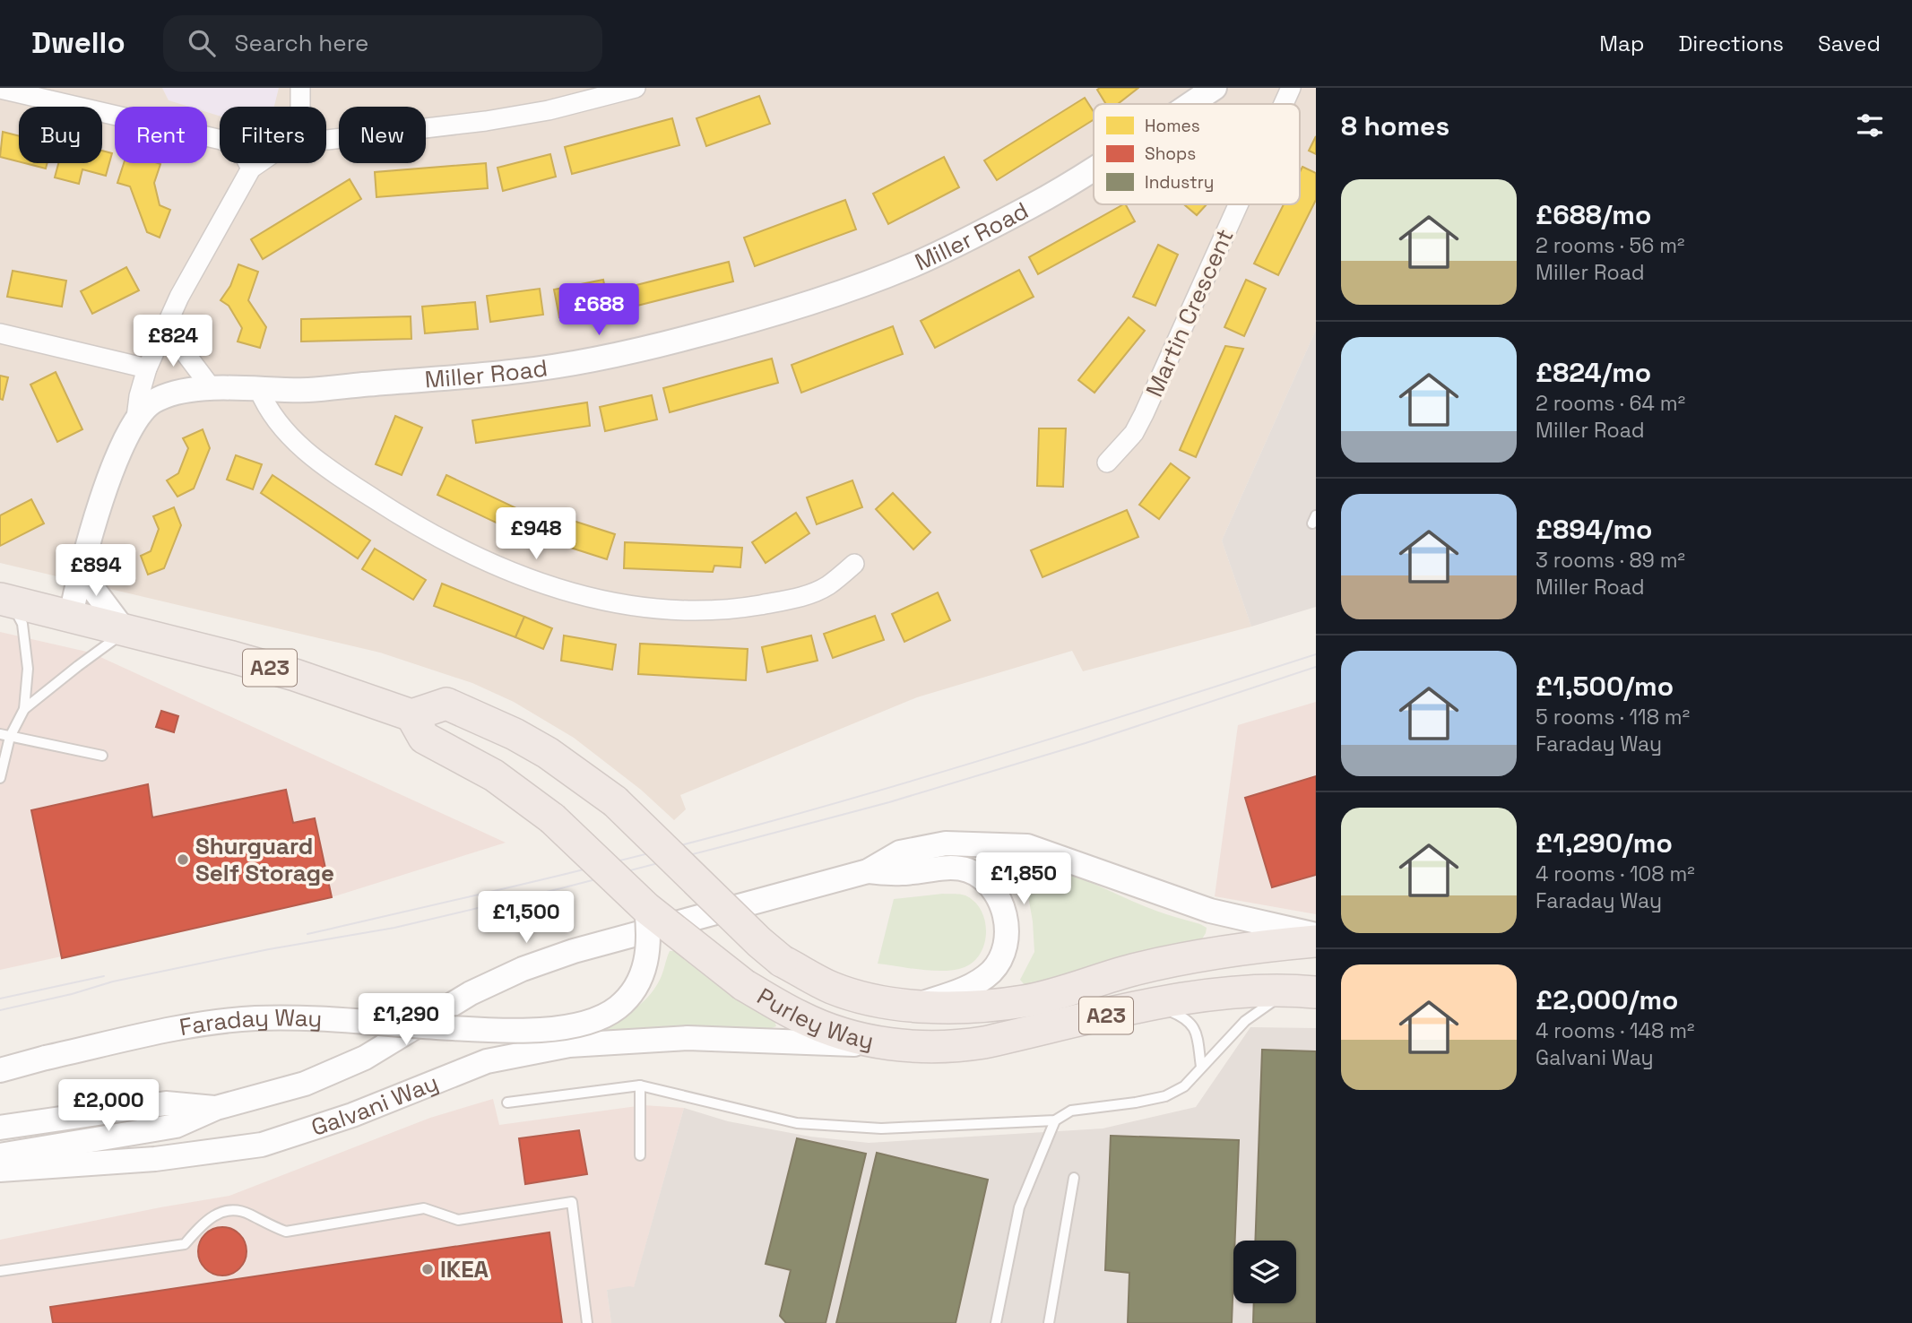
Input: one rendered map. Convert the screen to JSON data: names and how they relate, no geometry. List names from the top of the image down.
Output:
{
  "streets": {
    "highway": ["A23", "Purley Way"],
    "street": [
      "Miller Road",
      "Martin Crescent",
      "Faraday Way",
      "Galvani Way"
    ]
  },
  "crossings": [
    ["Miller Road", "A23"],
    ["A23", "Purley Way"],
    ["Purley Way", "Faraday Way"],
    ["Purley Way", "Galvani Way"]
  ],
  "places": ["Shurguard Self Storage", "IKEA"],
  "legend": ["Homes", "Shops", "Industry"],
  "page": {
    "header": "Dwello",
    "search": "Search here",
    "nav": ["Map", "Directions", "Saved"],
    "heading": "8 homes",
    "chip": [
      "Buy",
      "Rent",
      "Filters",
      "New"
    ],
    "list": [
      {
        "name": "£688/mo",
        "note": "2 rooms · 56 m² · Miller Road"
      },
      {
        "name": "£824/mo",
        "note": "2 rooms · 64 m² · Miller Road"
      },
      {
        "name": "£894/mo",
        "note": "3 rooms · 89 m² · Miller Road"
      },
      {
        "name": "£1,500/mo",
        "note": "5 rooms · 118 m² · Faraday Way"
      },
      {
        "name": "£1,290/mo",
        "note": "4 rooms · 108 m² · Faraday Way"
      },
      {
        "name": "£2,000/mo",
        "note": "4 rooms · 148 m² · Galvani Way"
      }
    ],
    "price": [
      "£688",
      "£824",
      "£948",
      "£894",
      "£1,850",
      "£1,500",
      "£1,290",
      "£2,000"
    ]
  }
}
